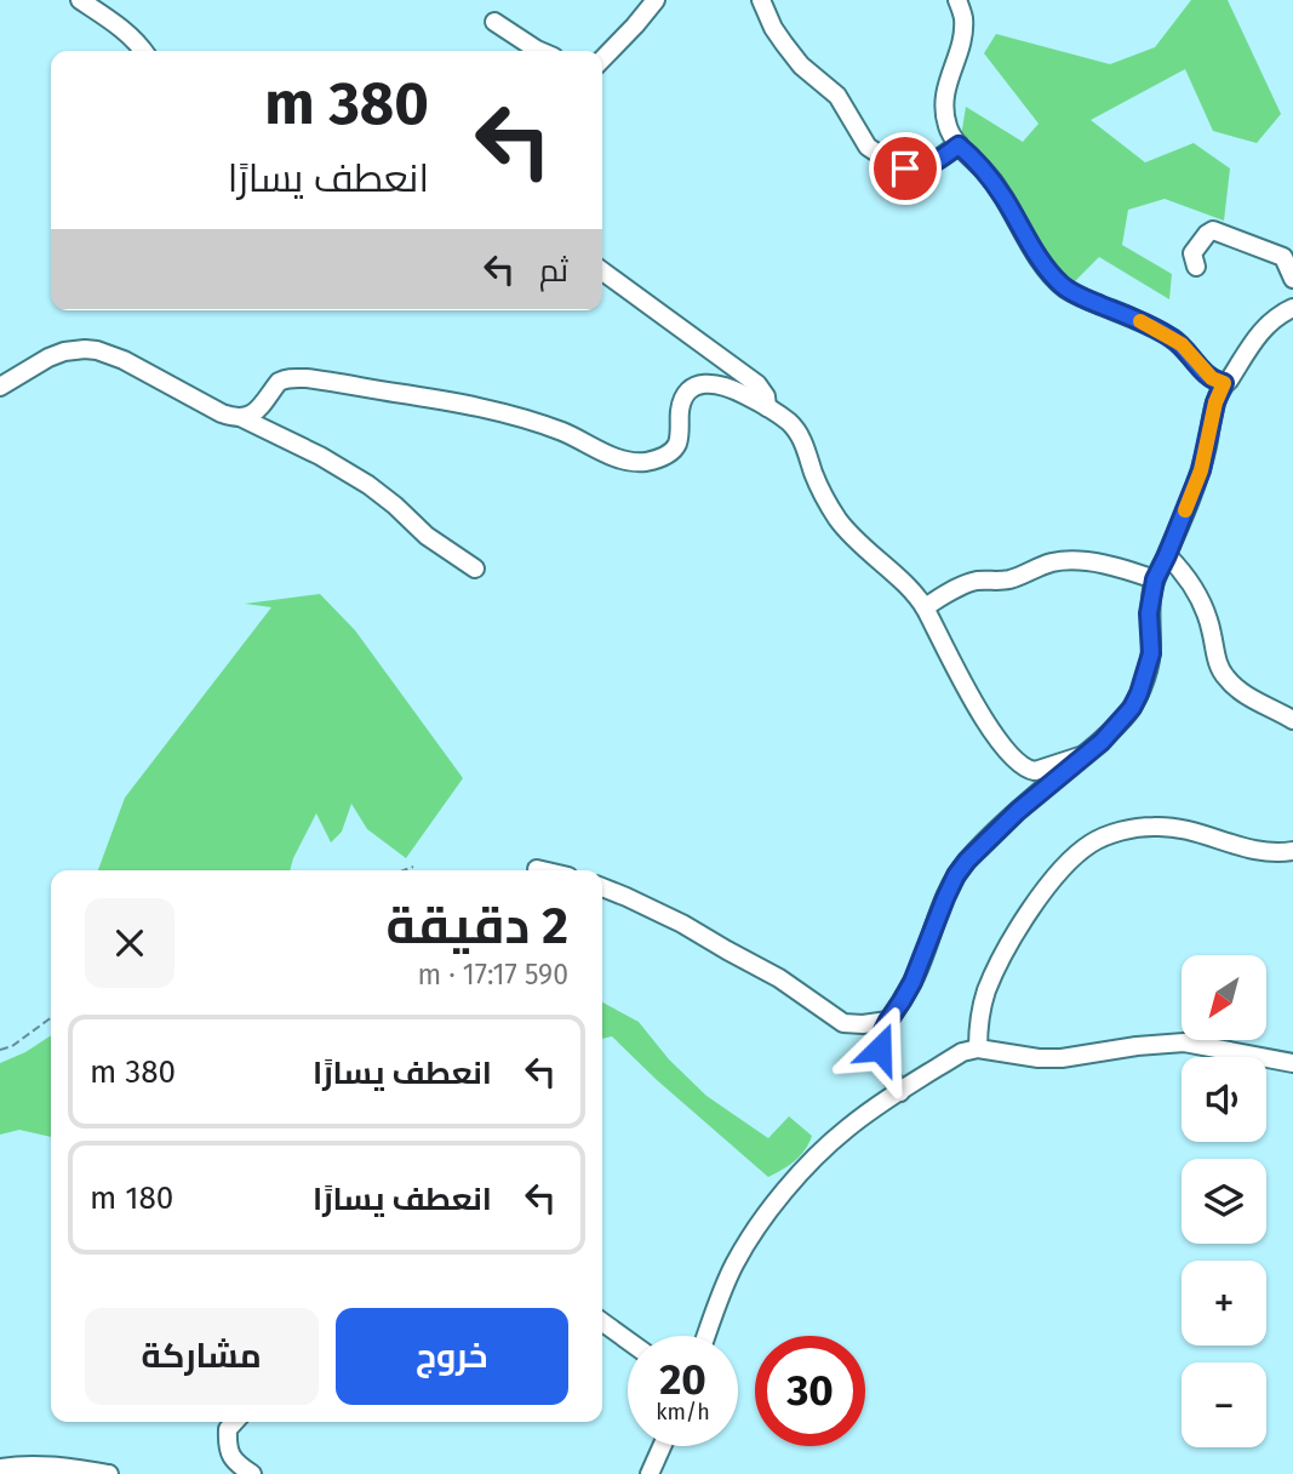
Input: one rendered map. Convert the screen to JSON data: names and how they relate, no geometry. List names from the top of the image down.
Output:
{
  "north": "bottom left",
  "page": {
    "turn": ["380 m", "انعطف يسارًا"],
    "then": "ثم",
    "heading": ["2 دقيقة", "590 m · 17:17"],
    "map_buttons": ["+", "−"],
    "list": [
      {
        "name": "انعطف يسارًا",
        "value": "380 m"
      },
      {
        "name": "انعطف يسارًا",
        "value": "180 m"
      }
    ],
    "buttons": ["خروج", "مشاركة"],
    "speed": "20 km/h",
    "limit": "30"
  }
}
